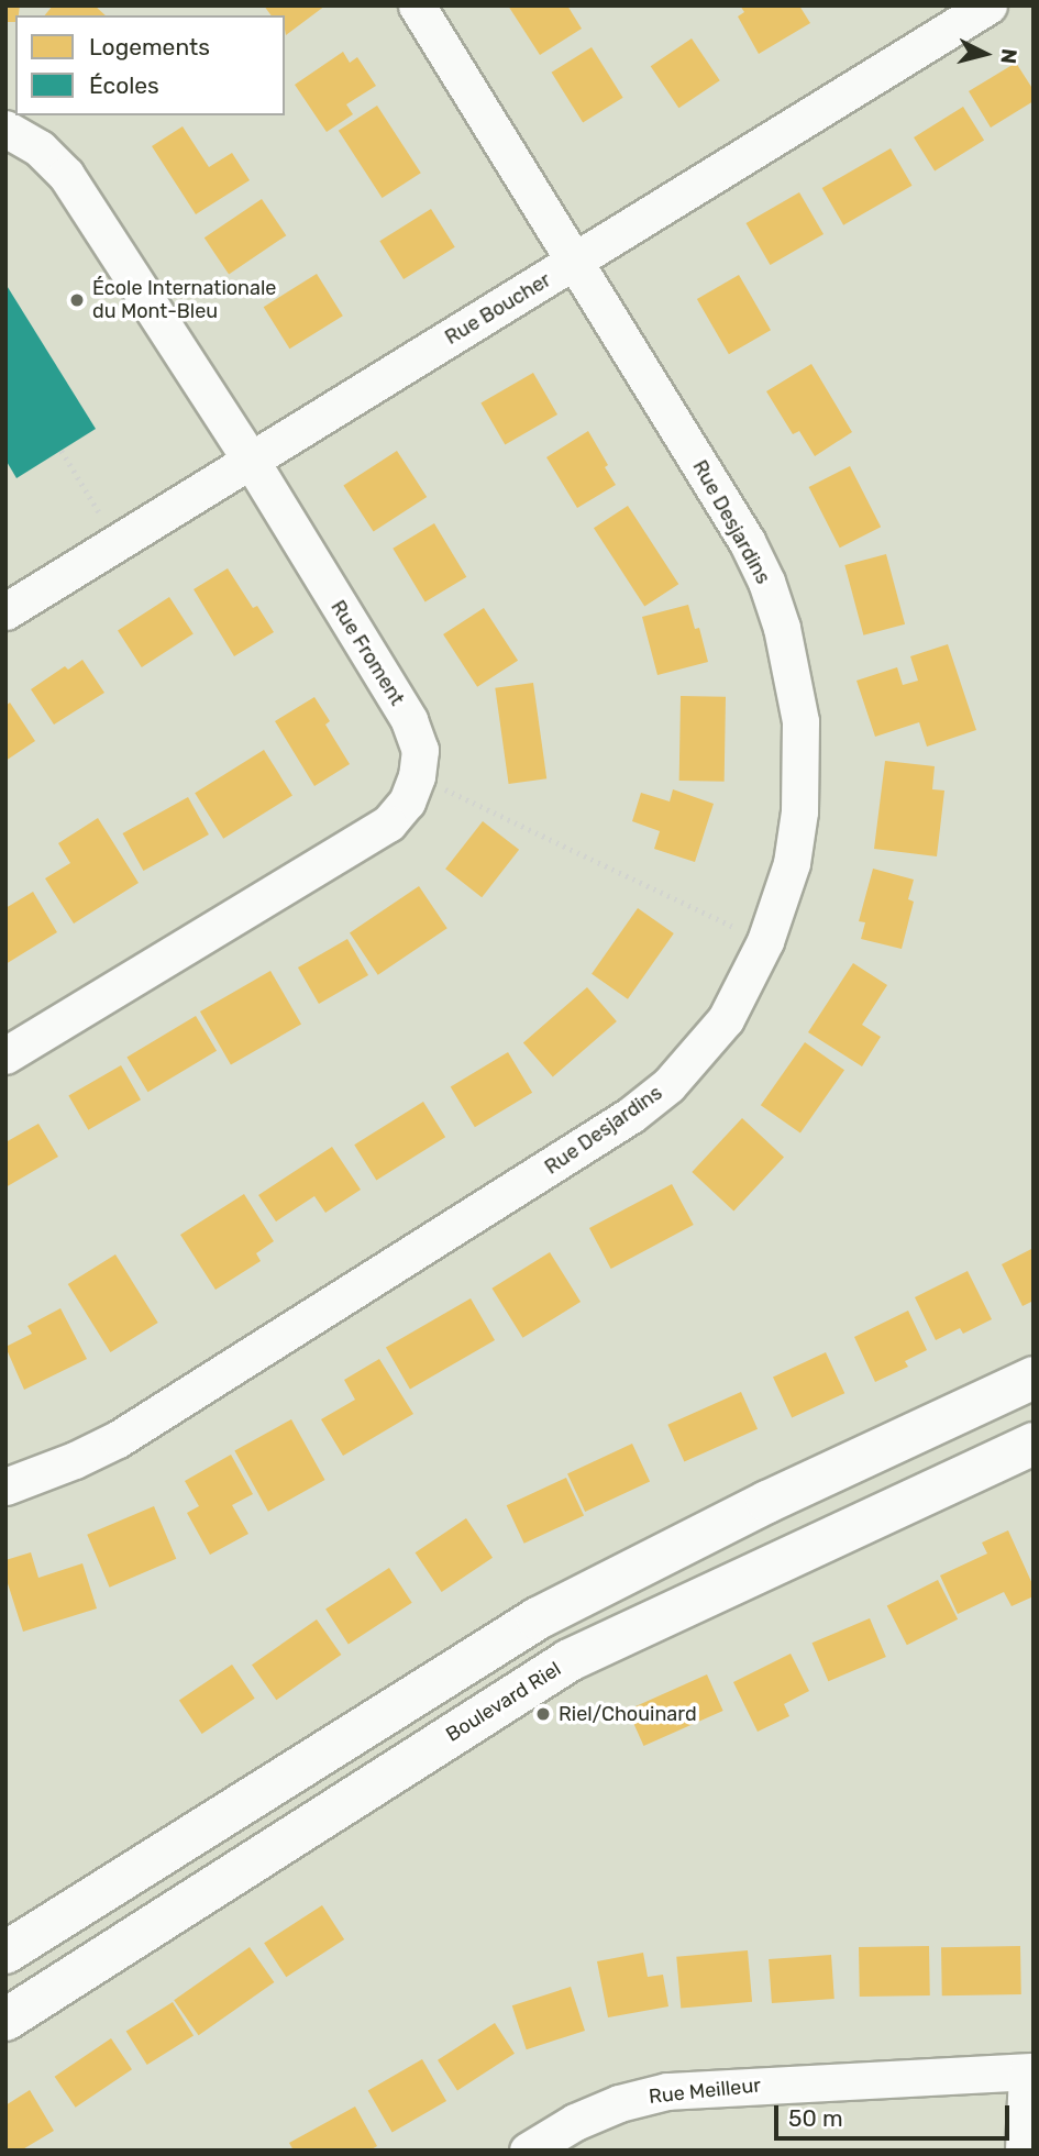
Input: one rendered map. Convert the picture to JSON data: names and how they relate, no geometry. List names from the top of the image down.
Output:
{
  "streets": {
    "street": [
      "Rue Boucher",
      "Rue Desjardins",
      "Rue Froment",
      "Boulevard Riel",
      "Rue Meilleur"
    ]
  },
  "crossings": [
    ["Rue Boucher", "Rue Desjardins"],
    ["Rue Boucher", "Rue Froment"]
  ],
  "places": ["École Internationale du Mont-Bleu", "Riel/Chouinard"],
  "legend": ["Logements", "Écoles"],
  "scale_bar": "50 m",
  "north": "right"
}
